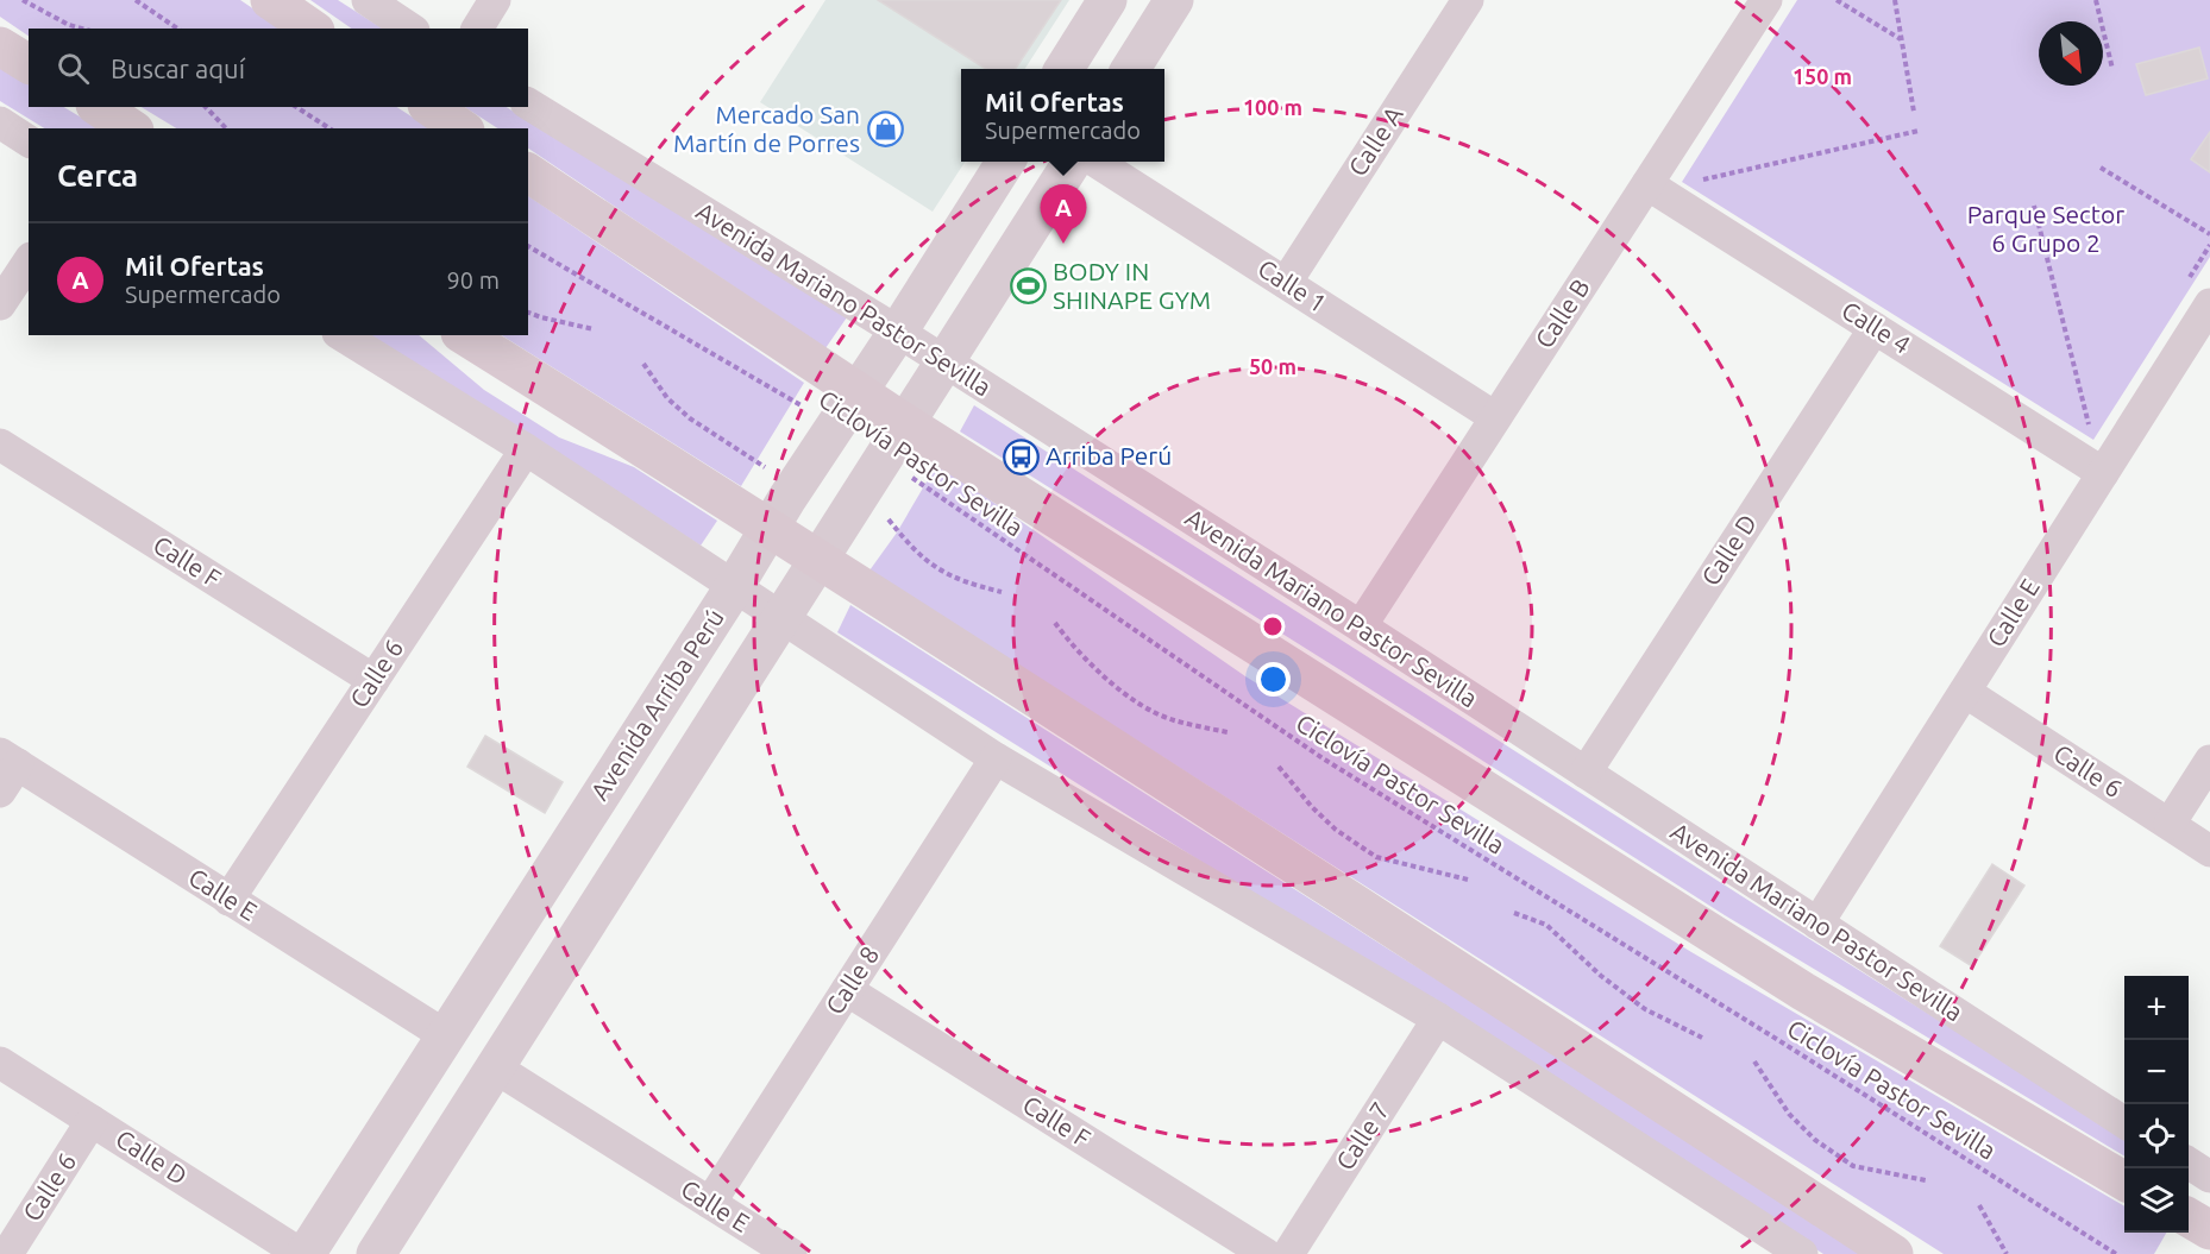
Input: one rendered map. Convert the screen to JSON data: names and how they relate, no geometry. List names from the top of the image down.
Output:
{
  "streets": {
    "street": [
      "Calle A",
      "Calle 1",
      "Avenida Mariano Pastor Sevilla",
      "Calle B",
      "Calle 4",
      "Calle D",
      "Calle F",
      "Calle E",
      "Calle 6",
      "Avenida Arriba Perú",
      "Calle 8",
      "Calle 7"
    ],
    "path": ["Ciclovía Pastor Sevilla"]
  },
  "crossings": [
    ["Calle A", "Calle 1"],
    ["Calle 1", "Calle B"],
    ["Avenida Mariano Pastor Sevilla", "Calle B"],
    ["Avenida Mariano Pastor Sevilla", "Calle D"],
    ["Avenida Mariano Pastor Sevilla", "Calle E"],
    ["Avenida Mariano Pastor Sevilla", "Avenida Arriba Perú"],
    ["Calle B", "Calle 4"],
    ["Calle 4", "Calle D"],
    ["Calle 4", "Calle E"],
    ["Ciclovía Pastor Sevilla", "Avenida Arriba Perú"],
    ["Calle D", "Calle 6"],
    ["Calle D", "Avenida Arriba Perú"],
    ["Calle F", "Calle 6"],
    ["Calle F", "Calle 8"],
    ["Calle E", "Calle 6"],
    ["Calle E", "Avenida Arriba Perú"],
    ["Calle E", "Calle 8"]
  ],
  "parks": ["Parque Sector 6 Grupo 2"],
  "places": {
    "shop": ["Mercado San Martín de Porres"],
    "sports": ["BODY IN SHINAPE GYM"],
    "bus stop": ["Arriba Perú"]
  },
  "north": "bottom right",
  "page": {
    "search": "Buscar aquí",
    "popup": ["Mil Ofertas", "Supermercado"],
    "heading": "Cerca",
    "pins": "A",
    "list": [
      {
        "mark": "A",
        "name": "Mil Ofertas",
        "note": "Supermercado",
        "value": "90 m"
      }
    ],
    "map_buttons": ["+", "−"]
  },
  "rings": ["150 m", "100 m", "50 m"]
}
